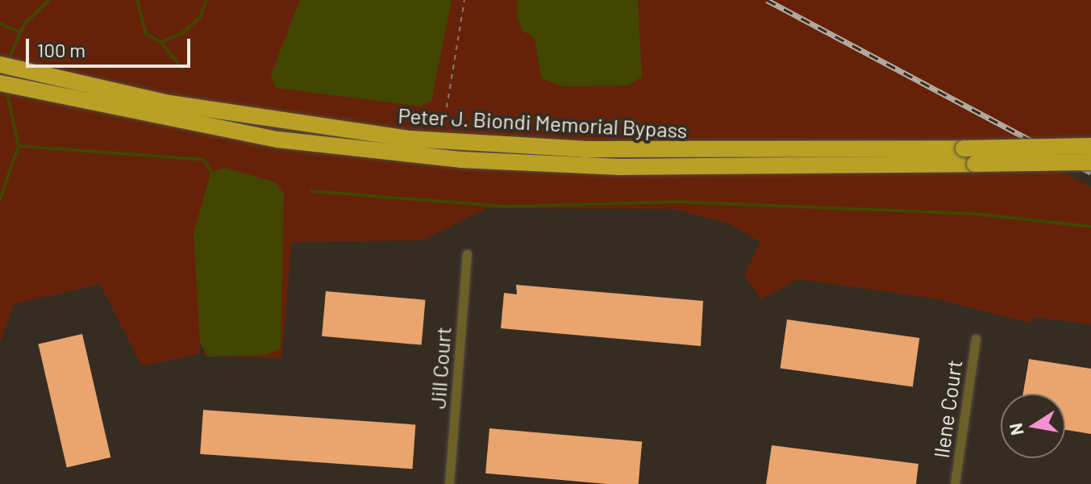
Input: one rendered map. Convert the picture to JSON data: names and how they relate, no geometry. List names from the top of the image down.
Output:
{
  "streets": {
    "highway": ["Peter J. Biondi Memorial Bypass"],
    "street": ["Jill Court", "Ilene Court"]
  },
  "scale_bar": "100 m",
  "north": "left"
}
